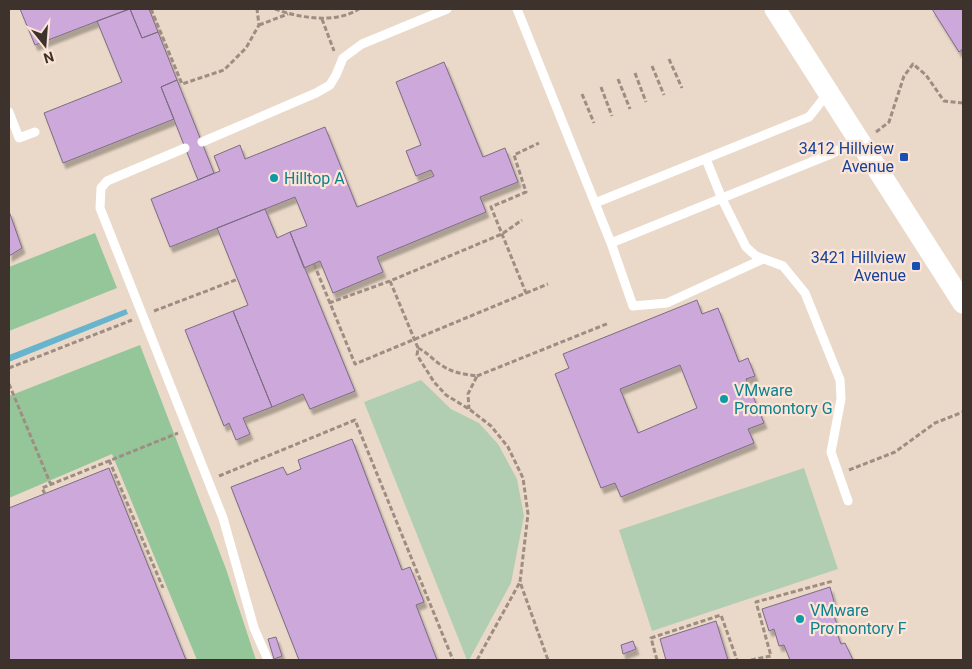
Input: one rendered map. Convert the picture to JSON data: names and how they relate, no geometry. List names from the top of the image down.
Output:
{
  "places": {
    "transit": ["3412 Hillview Avenue", "3421 Hillview Avenue"],
    "other": ["Hilltop A", "VMware Promontory G", "VMware Promontory F"]
  },
  "north": "bottom"
}
